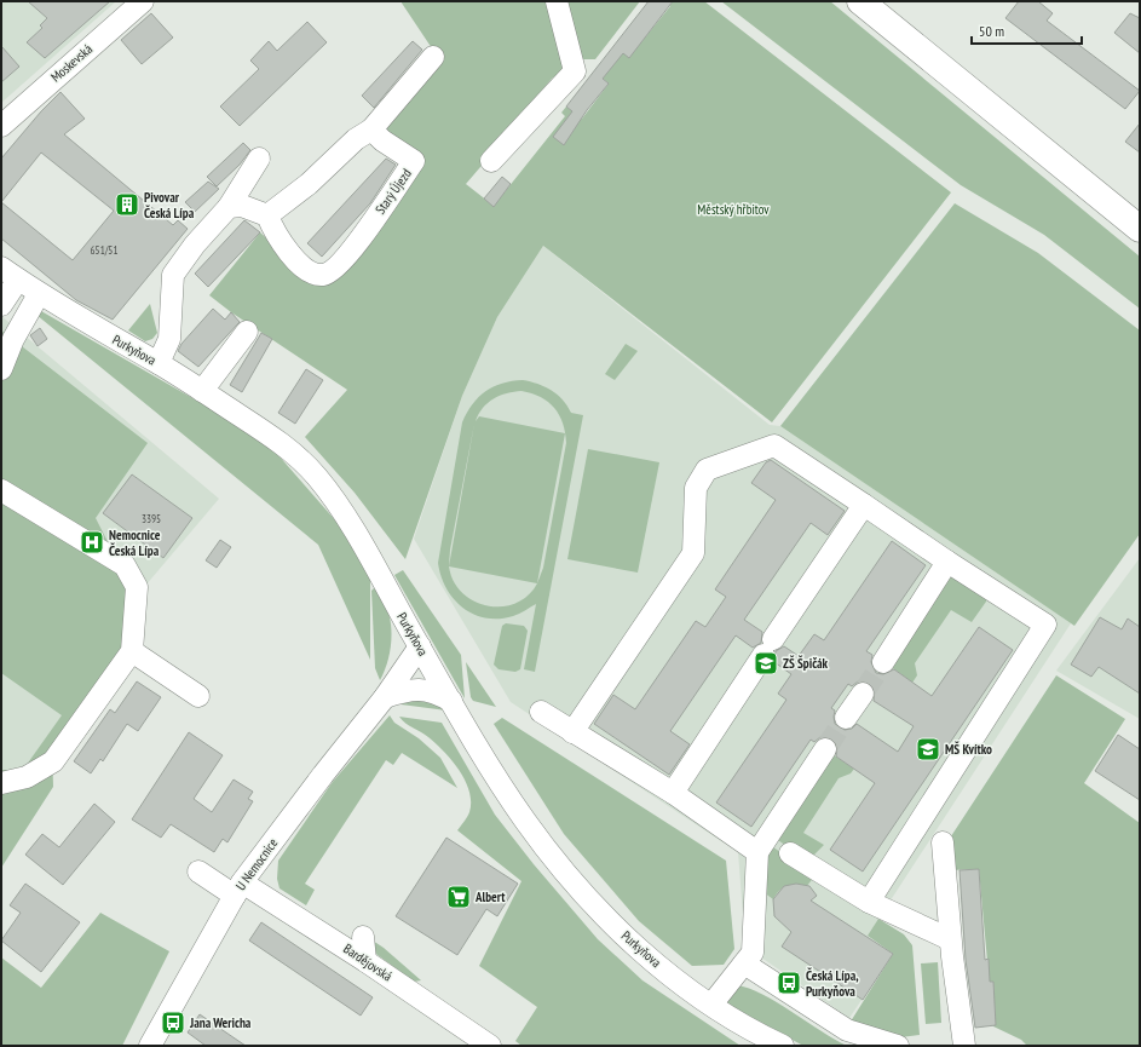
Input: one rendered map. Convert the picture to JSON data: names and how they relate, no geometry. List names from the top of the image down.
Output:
{
  "streets": {
    "street": [
      "Moskevská",
      "Starý Újezd",
      "Purkyňova",
      "U Nemocnice",
      "Bardějovská"
    ]
  },
  "crossings": [
    ["Purkyňova", "U Nemocnice"],
    ["U Nemocnice", "Bardějovská"]
  ],
  "parks": ["Městský hřbitov"],
  "places": {
    "building": ["Pivovar Česká Lípa"],
    "hospital": ["Nemocnice Česká Lípa"],
    "school or university": ["ZŠ Špičák", "MŠ Kvítko"],
    "supermarket": ["Albert"],
    "bus stop": ["Česká Lípa, Purkyňova", "Jana Wericha"]
  },
  "house_numbers": ["651/51", "3395"],
  "scale_bar": "50 m"
}
